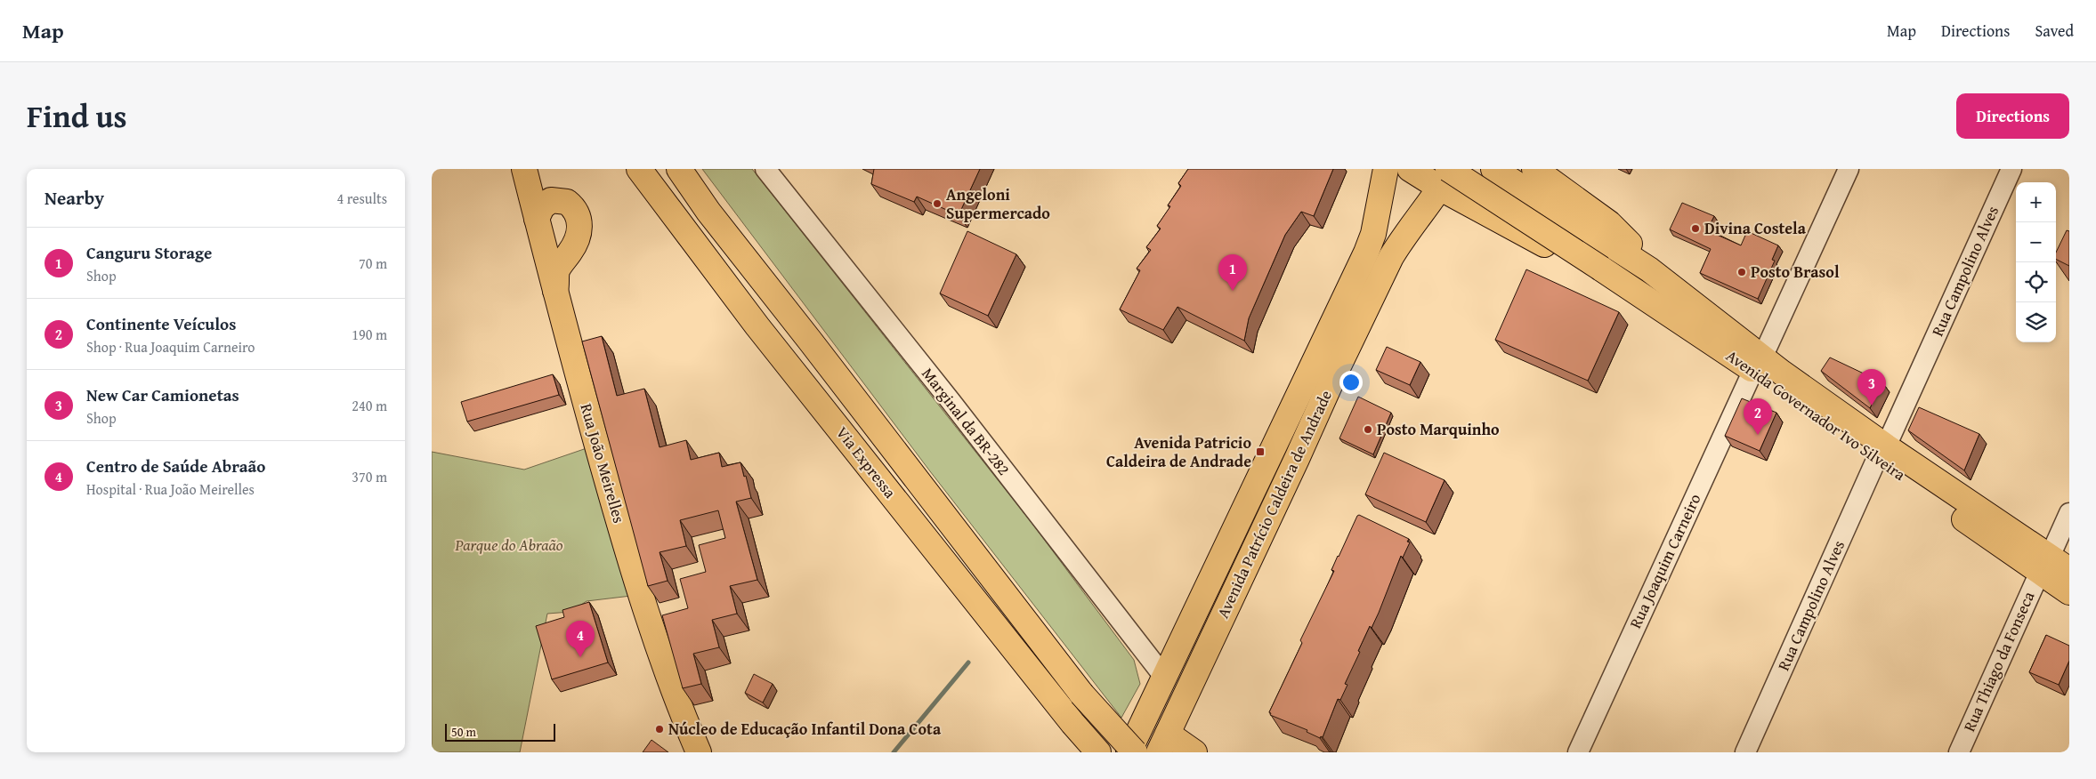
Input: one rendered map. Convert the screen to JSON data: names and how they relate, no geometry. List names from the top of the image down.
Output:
{
  "streets": {
    "main road": [
      "Avenida Governador Ivo Silveira",
      "Via Expressa",
      "Rua João Meirelles",
      "Avenida Patrício Caldeira de Andrade"
    ],
    "street": [
      "Rua Campolino Alves",
      "Marginal da BR-282",
      "Rua Joaquim Carneiro",
      "Rua Thiago da Fonseca"
    ]
  },
  "crossings": [
    ["Rua Campolino Alves", "Avenida Governador Ivo Silveira"],
    ["Avenida Governador Ivo Silveira", "Avenida Patrício Caldeira de Andrade"],
    ["Avenida Governador Ivo Silveira", "Rua Joaquim Carneiro"],
    ["Avenida Governador Ivo Silveira", "Rua Thiago da Fonseca"],
    ["Marginal da BR-282", "Avenida Patrício Caldeira de Andrade"]
  ],
  "parks": ["Parque do Abraão"],
  "places": {
    "other": [
      "Angeloni Supermercado",
      "Divina Costela",
      "Posto Brasol",
      "Posto Marquinho",
      "Núcleo de Educação Infantil Dona Cota"
    ],
    "transit": ["Avenida Patricio Caldeira de Andrade"]
  },
  "scale_bar": "50 m",
  "page": {
    "header": "Map",
    "nav": ["Map", "Directions", "Saved"],
    "title": "Find us",
    "buttons": "Directions",
    "heading": ["Nearby", "4 results"],
    "map_buttons": ["+", "−"],
    "list": [
      {
        "mark": "1",
        "name": "Canguru Storage",
        "note": "Shop",
        "value": "70 m"
      },
      {
        "mark": "2",
        "name": "Continente Veículos",
        "note": "Shop · Rua Joaquim Carneiro",
        "value": "190 m"
      },
      {
        "mark": "3",
        "name": "New Car Camionetas",
        "note": "Shop",
        "value": "240 m"
      },
      {
        "mark": "4",
        "name": "Centro de Saúde Abraão",
        "note": "Hospital · Rua João Meirelles",
        "value": "370 m"
      }
    ],
    "pins": [
      "1",
      "3",
      "2",
      "4"
    ],
    "scale": "50 m"
  }
}
